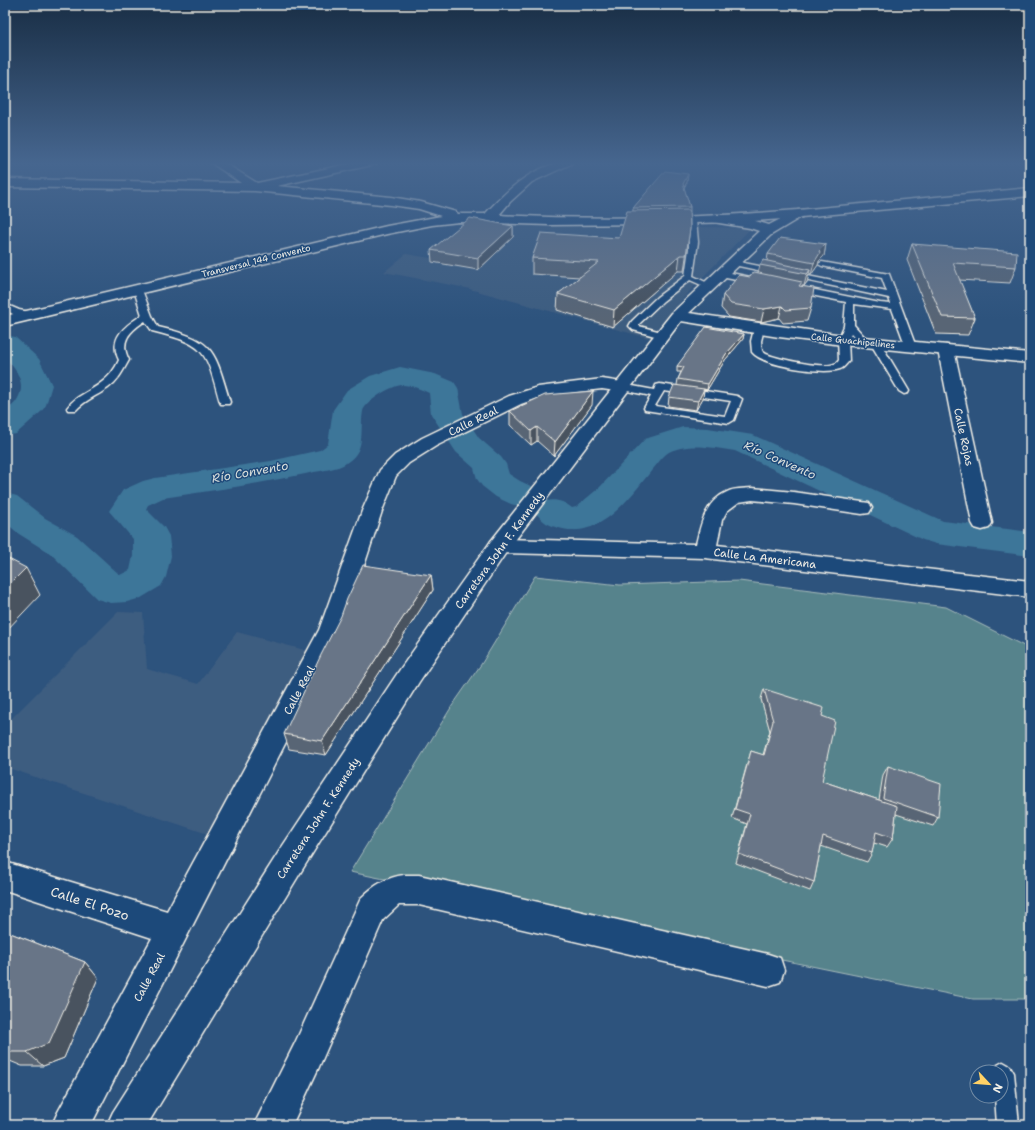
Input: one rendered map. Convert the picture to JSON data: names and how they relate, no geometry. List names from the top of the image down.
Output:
{
  "streets": {
    "street": [
      "Transversal 144 Convento",
      "Calle Guachipelines",
      "Calle Real",
      "Calle Rojas",
      "Carretera John F. Kennedy",
      "Calle La Americana",
      "Calle El Pozo"
    ]
  },
  "crossings": [
    ["Calle Guachipelines", "Calle Rojas"],
    ["Calle Guachipelines", "Carretera John F. Kennedy"],
    ["Calle Real", "Carretera John F. Kennedy"],
    ["Calle Real", "Calle El Pozo"],
    ["Carretera John F. Kennedy", "Calle La Americana"]
  ],
  "water": ["Río Convento"],
  "north": "bottom right"
}
